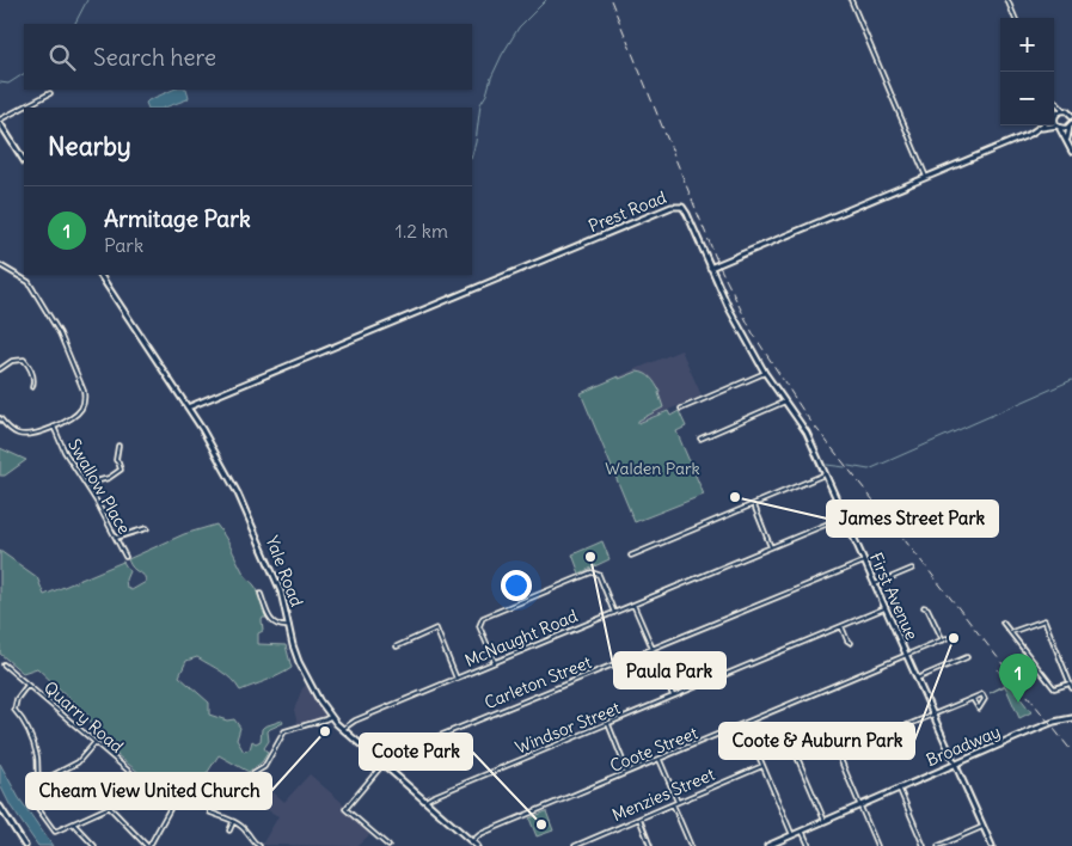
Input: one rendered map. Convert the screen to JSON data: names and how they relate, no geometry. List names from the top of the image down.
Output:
{
  "streets": {
    "street": [
      "Prest Road",
      "Swallow Place",
      "Yale Road",
      "First Avenue",
      "McNaught Road",
      "Carleton Street",
      "Quarry Road",
      "Windsor Street",
      "Broadway",
      "Coote Street",
      "Menzies Street"
    ]
  },
  "crossings": [
    ["Prest Road", "Yale Road"],
    ["Prest Road", "First Avenue"],
    ["Yale Road", "McNaught Road"],
    ["Yale Road", "Carleton Street"],
    ["Yale Road", "Quarry Road"],
    ["Yale Road", "Windsor Street"],
    ["Yale Road", "Coote Street"],
    ["First Avenue", "McNaught Road"],
    ["First Avenue", "Carleton Street"],
    ["First Avenue", "Windsor Street"],
    ["First Avenue", "Broadway"],
    ["First Avenue", "Coote Street"]
  ],
  "parks": ["Walden Park"],
  "places": [
    "James Street Park",
    "Paula Park",
    "Coote & Auburn Park",
    "Cheam View United Church",
    "Coote Park"
  ],
  "page": {
    "map_buttons": ["+", "−"],
    "search": "Search here",
    "heading": "Nearby",
    "list": [
      {
        "mark": "1",
        "name": "Armitage Park",
        "note": "Park",
        "value": "1.2 km"
      }
    ],
    "pins": "1"
  }
}
